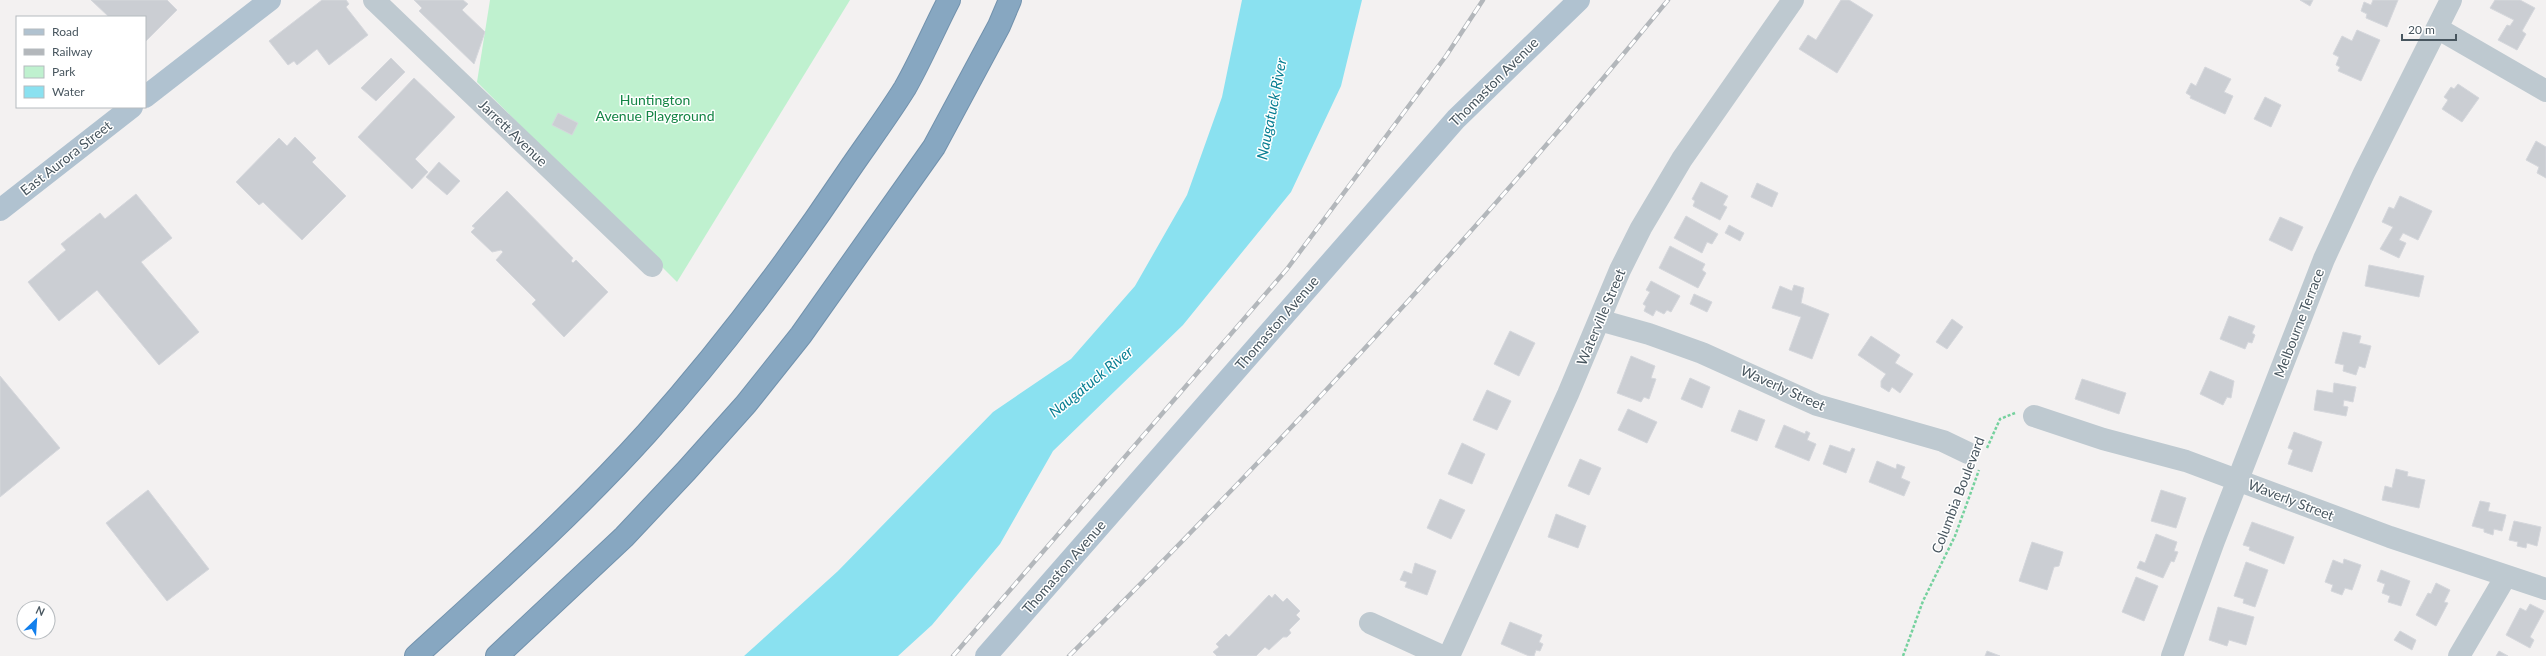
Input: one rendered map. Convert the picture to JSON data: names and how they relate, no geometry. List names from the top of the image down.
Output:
{
  "streets": {
    "main road": ["Thomaston Avenue", "East Aurora Street"],
    "street": [
      "Jarrett Avenue",
      "Waterville Street",
      "Melbourne Terrace",
      "Waverly Street"
    ],
    "path": ["Columbia Boulevard"]
  },
  "crossings": [
    ["Waterville Street", "Waverly Street"],
    ["Melbourne Terrace", "Waverly Street"],
    ["Waverly Street", "Columbia Boulevard"]
  ],
  "water": ["Naugatuck River"],
  "parks": ["Huntington Avenue Playground"],
  "legend": [
    "Road",
    "Railway",
    "Park",
    "Water"
  ],
  "scale_bar": "20 m",
  "north": "top right"
}
